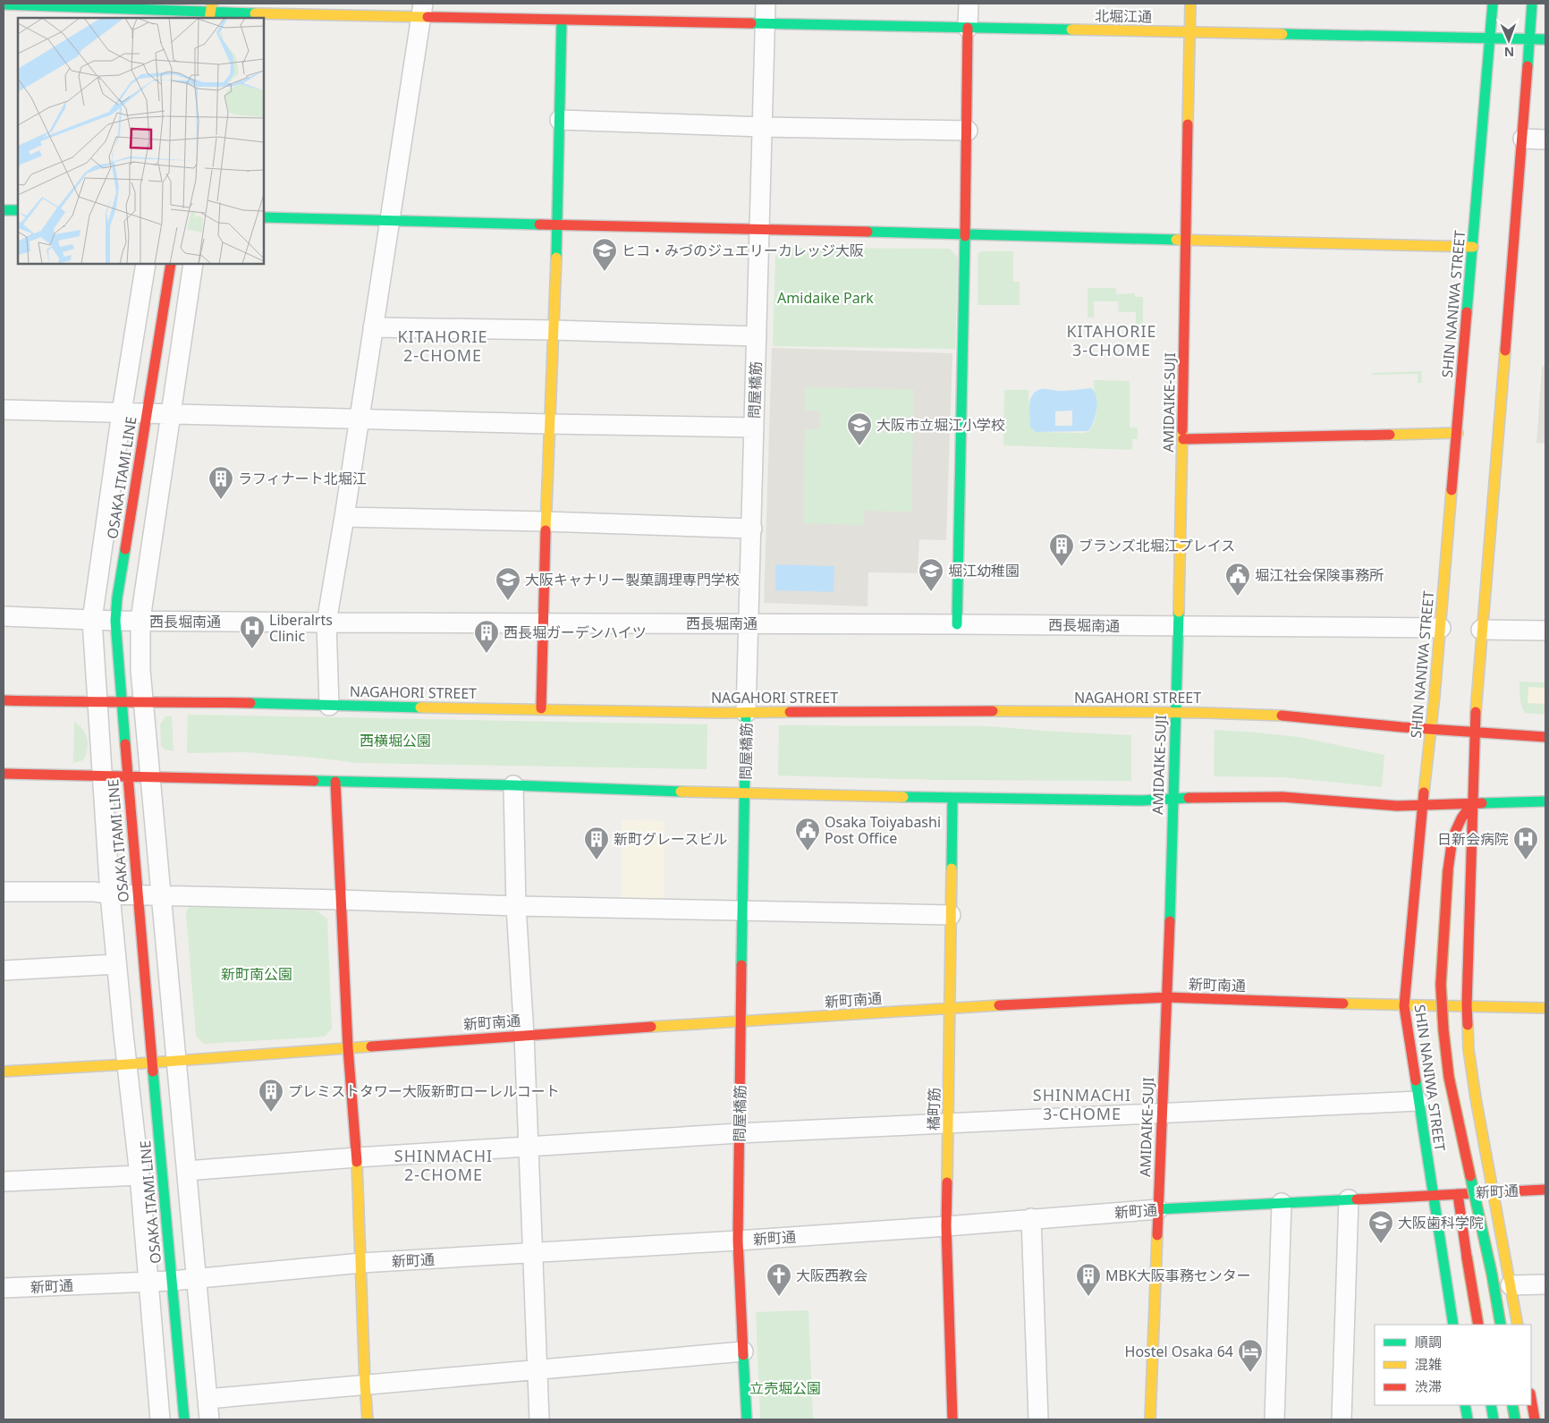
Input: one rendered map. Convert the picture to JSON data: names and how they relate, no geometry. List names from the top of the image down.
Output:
{
  "streets": {
    "main road": [
      "北堀江通",
      "SHIN NANIWA STREET",
      "問屋橋筋",
      "AMIDAIKE-SUJI",
      "OSAKA ITAMI LINE",
      "NAGAHORI STREET",
      "新町南通",
      "橘町筋",
      "新町通"
    ],
    "street": ["西長堀南通"]
  },
  "crossings": [
    ["北堀江通", "SHIN NANIWA STREET"],
    ["北堀江通", "問屋橋筋"],
    ["北堀江通", "AMIDAIKE-SUJI"],
    ["SHIN NANIWA STREET", "西長堀南通"],
    ["SHIN NANIWA STREET", "NAGAHORI STREET"],
    ["SHIN NANIWA STREET", "新町南通"],
    ["SHIN NANIWA STREET", "新町通"],
    ["問屋橋筋", "西長堀南通"],
    ["問屋橋筋", "NAGAHORI STREET"],
    ["問屋橋筋", "新町南通"],
    ["問屋橋筋", "新町通"],
    ["AMIDAIKE-SUJI", "西長堀南通"],
    ["AMIDAIKE-SUJI", "NAGAHORI STREET"],
    ["AMIDAIKE-SUJI", "新町南通"],
    ["AMIDAIKE-SUJI", "新町通"],
    ["OSAKA ITAMI LINE", "西長堀南通"],
    ["OSAKA ITAMI LINE", "NAGAHORI STREET"],
    ["OSAKA ITAMI LINE", "新町南通"],
    ["OSAKA ITAMI LINE", "新町通"],
    ["新町南通", "橘町筋"],
    ["橘町筋", "新町通"]
  ],
  "districts": [
    "KITAHORIE 3-CHOME",
    "KITAHORIE 2-CHOME",
    "SHINMACHI 3-CHOME",
    "SHINMACHI 2-CHOME"
  ],
  "parks": [
    "Amidaike Park",
    "西横堀公園",
    "新町南公園",
    "立売堀公園"
  ],
  "places": {
    "school or university": [
      "ヒコ・みづのジュエリーカレッジ大阪",
      "大阪市立堀江小学校",
      "堀江幼稚園",
      "大阪キャナリー製菓調理専門学校",
      "大阪歯科学院"
    ],
    "building": [
      "ラフィナート北堀江",
      "ブランズ北堀江プレイス",
      "西長堀ガーデンハイツ",
      "新町グレースビル",
      "プレミストタワー大阪新町ローレルコート",
      "MBK大阪事務センター"
    ],
    "public building": ["堀江社会保険事務所", "Osaka Toiyabashi Post Office"],
    "hospital": ["Liberalrts Clinic", "日新会病院"],
    "church": ["大阪西教会"],
    "hotel": ["Hostel Osaka 64"]
  },
  "legend": ["順調", "混雑", "渋滞"],
  "north": "bottom"
}
